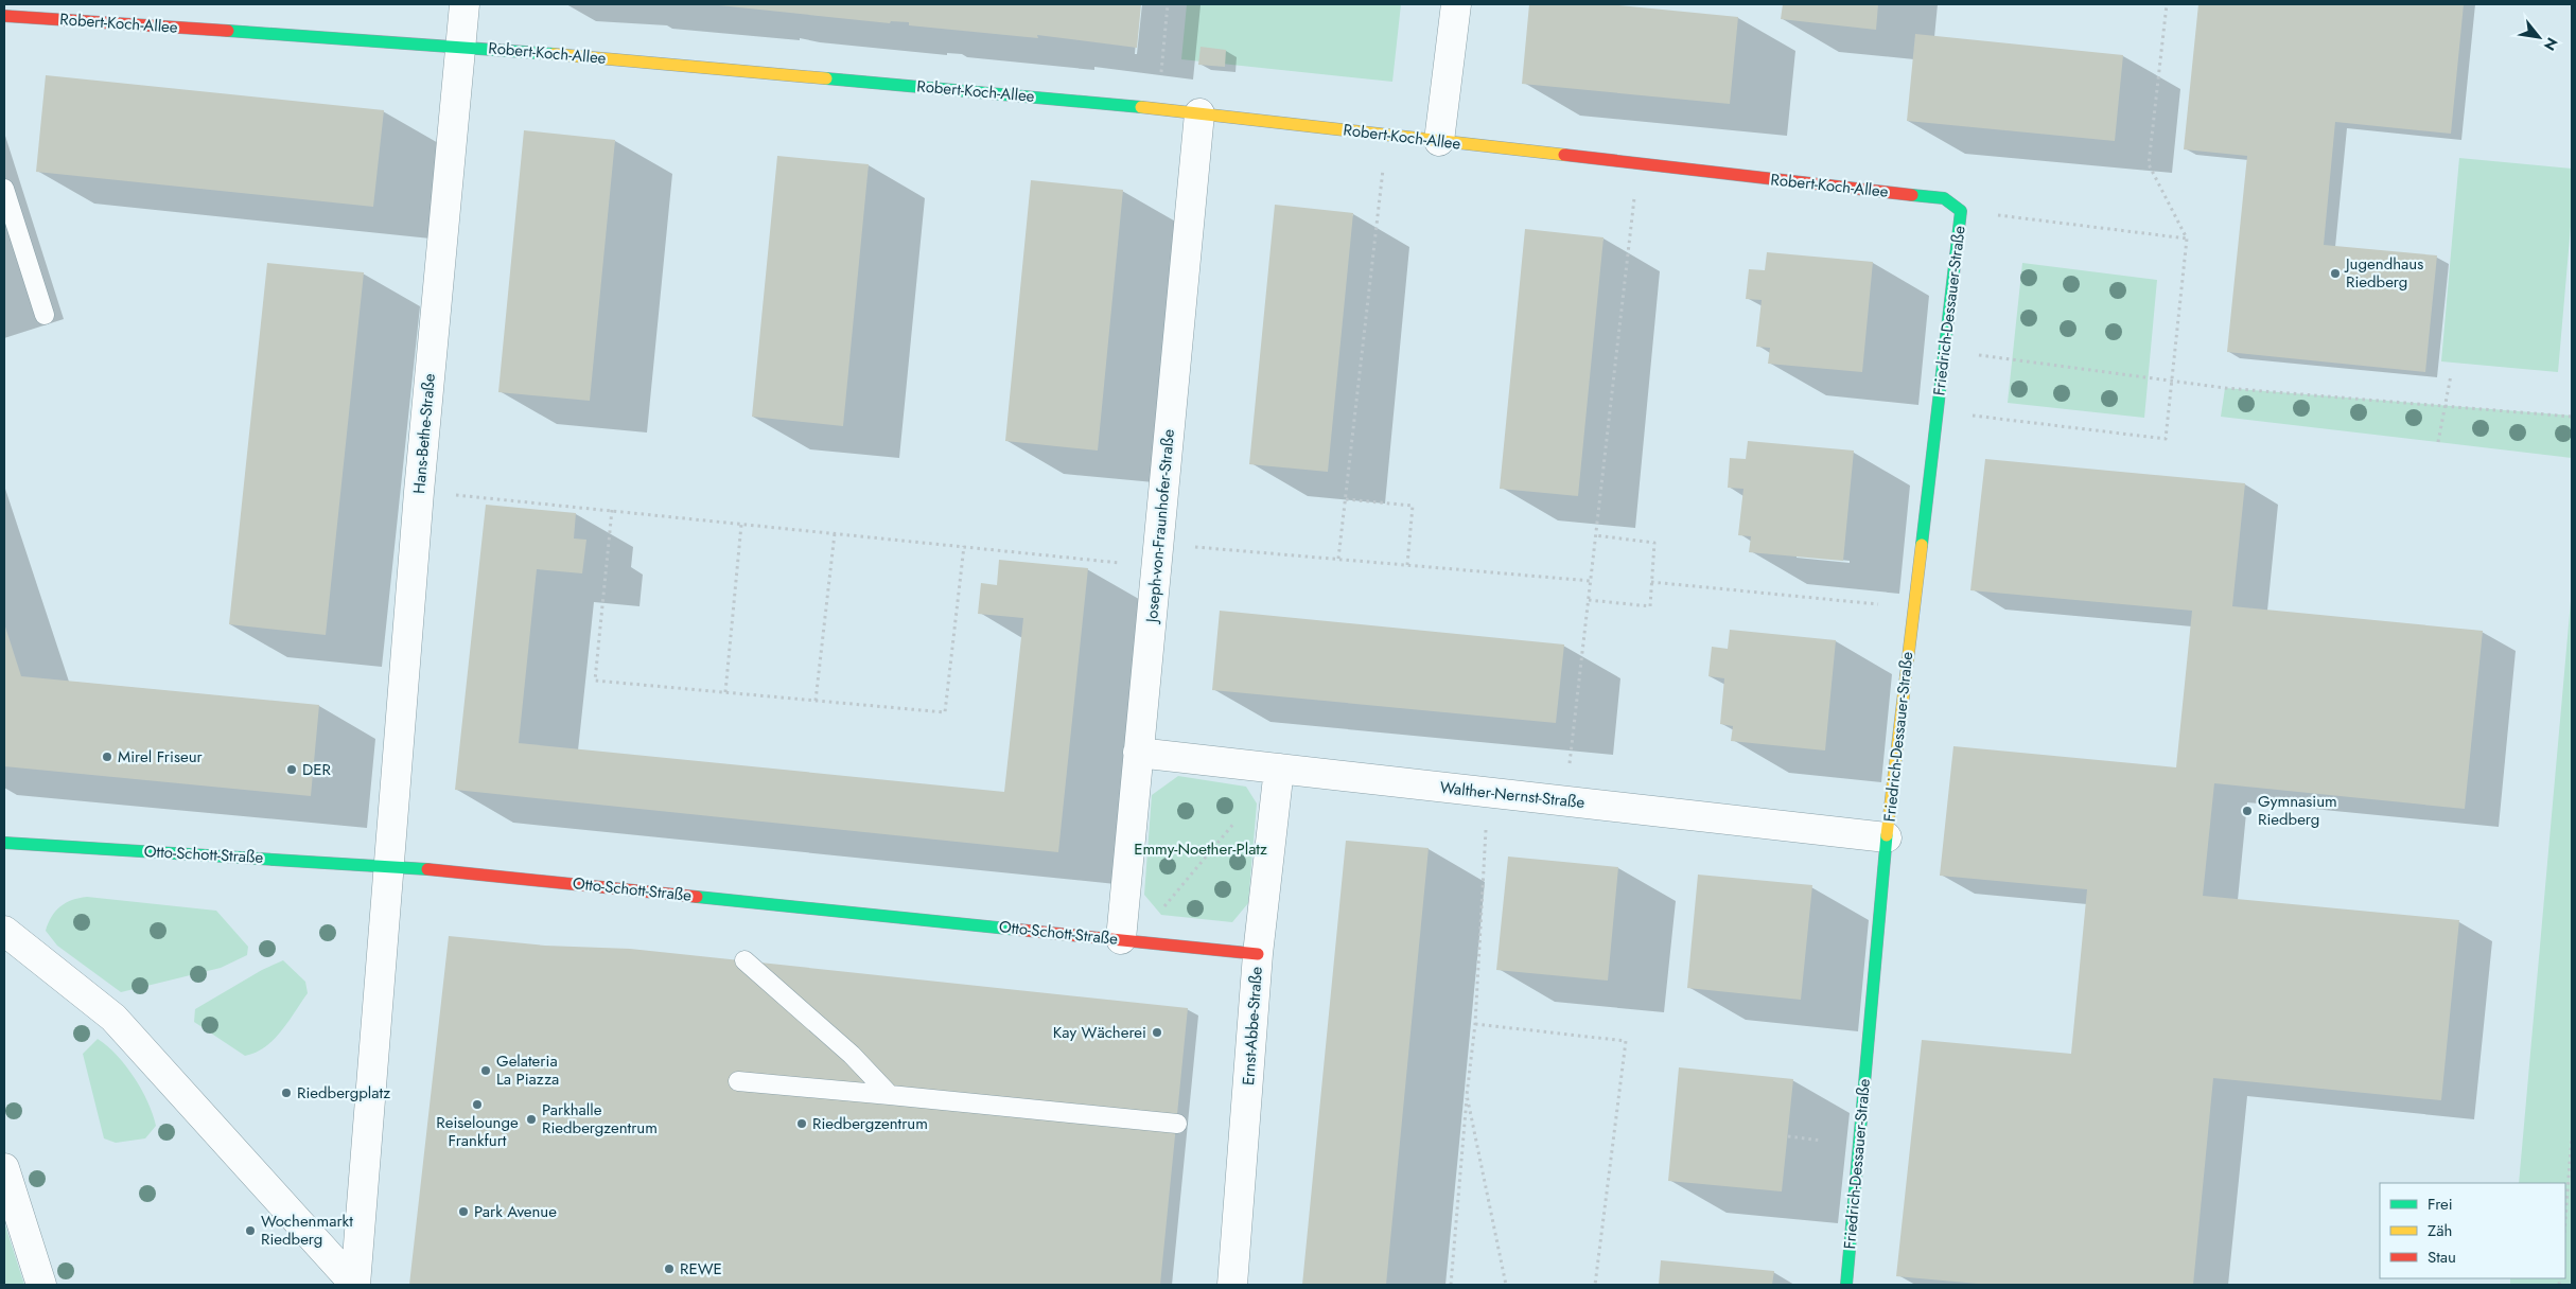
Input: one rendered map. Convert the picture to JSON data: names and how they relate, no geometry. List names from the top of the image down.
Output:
{
  "streets": {
    "street": [
      "Robert-Koch-Allee",
      "Friedrich-Dessauer-Straße",
      "Hans-Bethe-Straße",
      "Joseph-von-Fraunhofer-Straße",
      "Walther-Nernst-Straße",
      "Otto-Schott-Straße",
      "Ernst-Abbe-Straße"
    ]
  },
  "crossings": [
    ["Robert-Koch-Allee", "Friedrich-Dessauer-Straße"],
    ["Robert-Koch-Allee", "Hans-Bethe-Straße"],
    ["Robert-Koch-Allee", "Joseph-von-Fraunhofer-Straße"],
    ["Friedrich-Dessauer-Straße", "Walther-Nernst-Straße"],
    ["Hans-Bethe-Straße", "Otto-Schott-Straße"],
    ["Joseph-von-Fraunhofer-Straße", "Walther-Nernst-Straße"],
    ["Joseph-von-Fraunhofer-Straße", "Otto-Schott-Straße"],
    ["Walther-Nernst-Straße", "Ernst-Abbe-Straße"],
    ["Otto-Schott-Straße", "Ernst-Abbe-Straße"]
  ],
  "parks": ["Emmy-Noether-Platz"],
  "places": [
    "Jugendhaus Riedberg",
    "Mirel Friseur",
    "DER",
    "Gymnasium Riedberg",
    "Kay Wächerei",
    "Gelateria La Piazza",
    "Riedbergplatz",
    "Reiselounge Frankfurt",
    "Parkhalle Riedbergzentrum",
    "Riedbergzentrum",
    "Park Avenue",
    "Wochenmarkt Riedberg",
    "REWE"
  ],
  "legend": ["Frei", "Zäh", "Stau"],
  "north": "bottom right"
}
